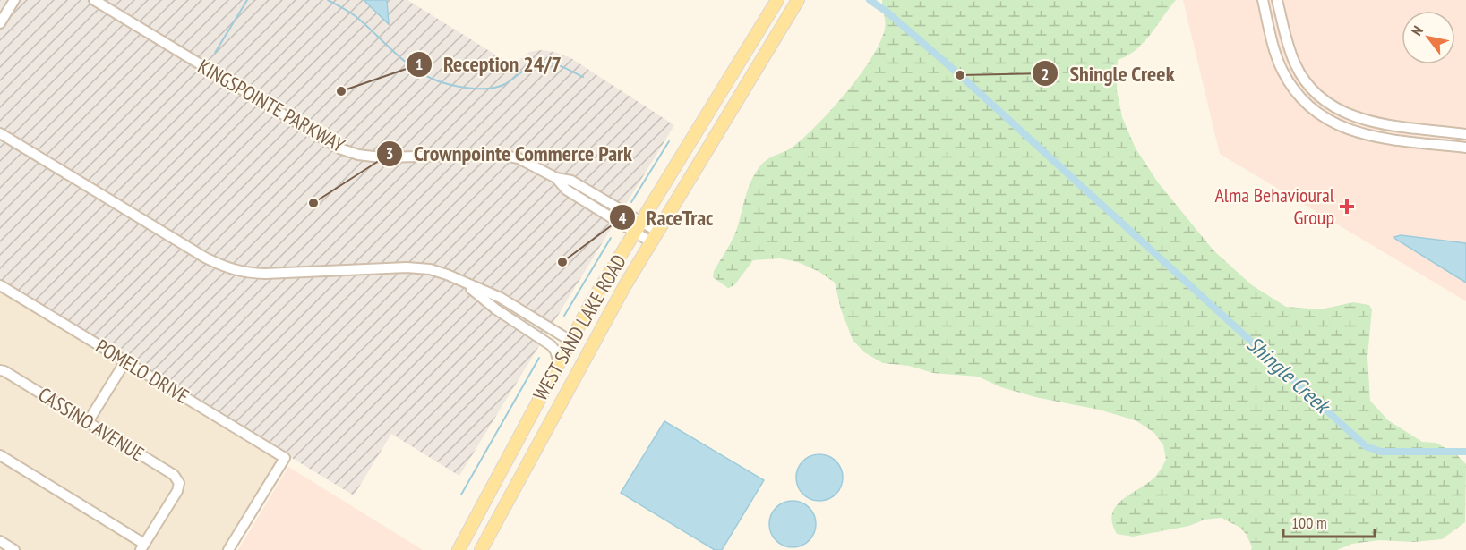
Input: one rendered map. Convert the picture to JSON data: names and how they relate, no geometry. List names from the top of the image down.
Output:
{
  "streets": {
    "main road": ["WEST SAND LAKE ROAD"],
    "street": ["KINGSPOINTE PARKWAY", "POMELO DRIVE", "CASSINO AVENUE"]
  },
  "crossings": [
    ["KINGSPOINTE PARKWAY", "WEST SAND LAKE ROAD"]
  ],
  "water": ["Shingle Creek"],
  "places": {
    "other": [
      "Shingle Creek",
      "Reception 24/7",
      "Crownpointe Commerce Park",
      "RaceTrac"
    ],
    "health": ["Alma Behavioural Group"]
  },
  "scale_bar": "100 m",
  "north": "top left"
}
